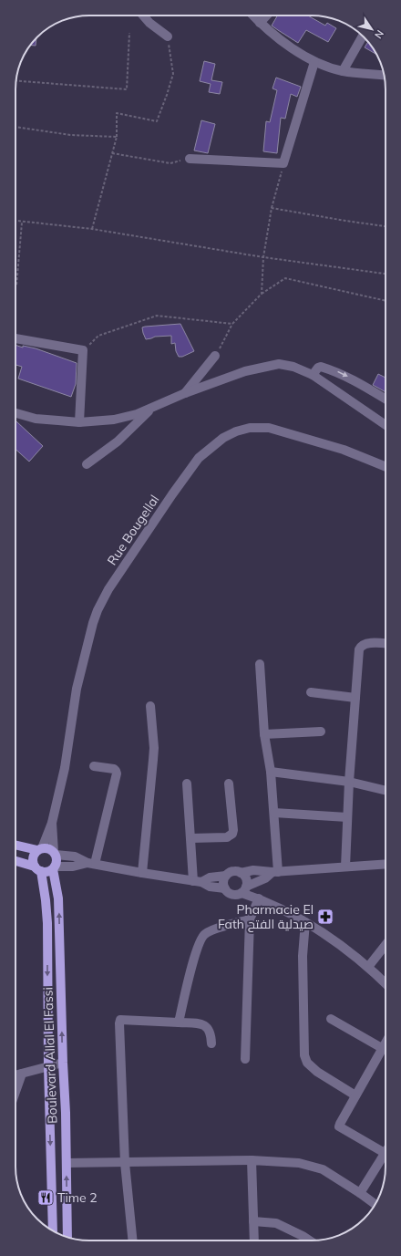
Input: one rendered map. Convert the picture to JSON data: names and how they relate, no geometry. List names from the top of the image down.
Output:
{
  "streets": {
    "main road": ["Boulevard Allal El Fassi"],
    "street": ["Rue Bougellal"]
  },
  "crossings": [
    ["Rue Bougellal", "Boulevard Allal El Fassi"]
  ],
  "places": {
    "pharmacy": ["Pharmacie El Fath صيدلية الفتح"],
    "restaurant": ["Time 2"]
  },
  "north": "bottom right"
}
